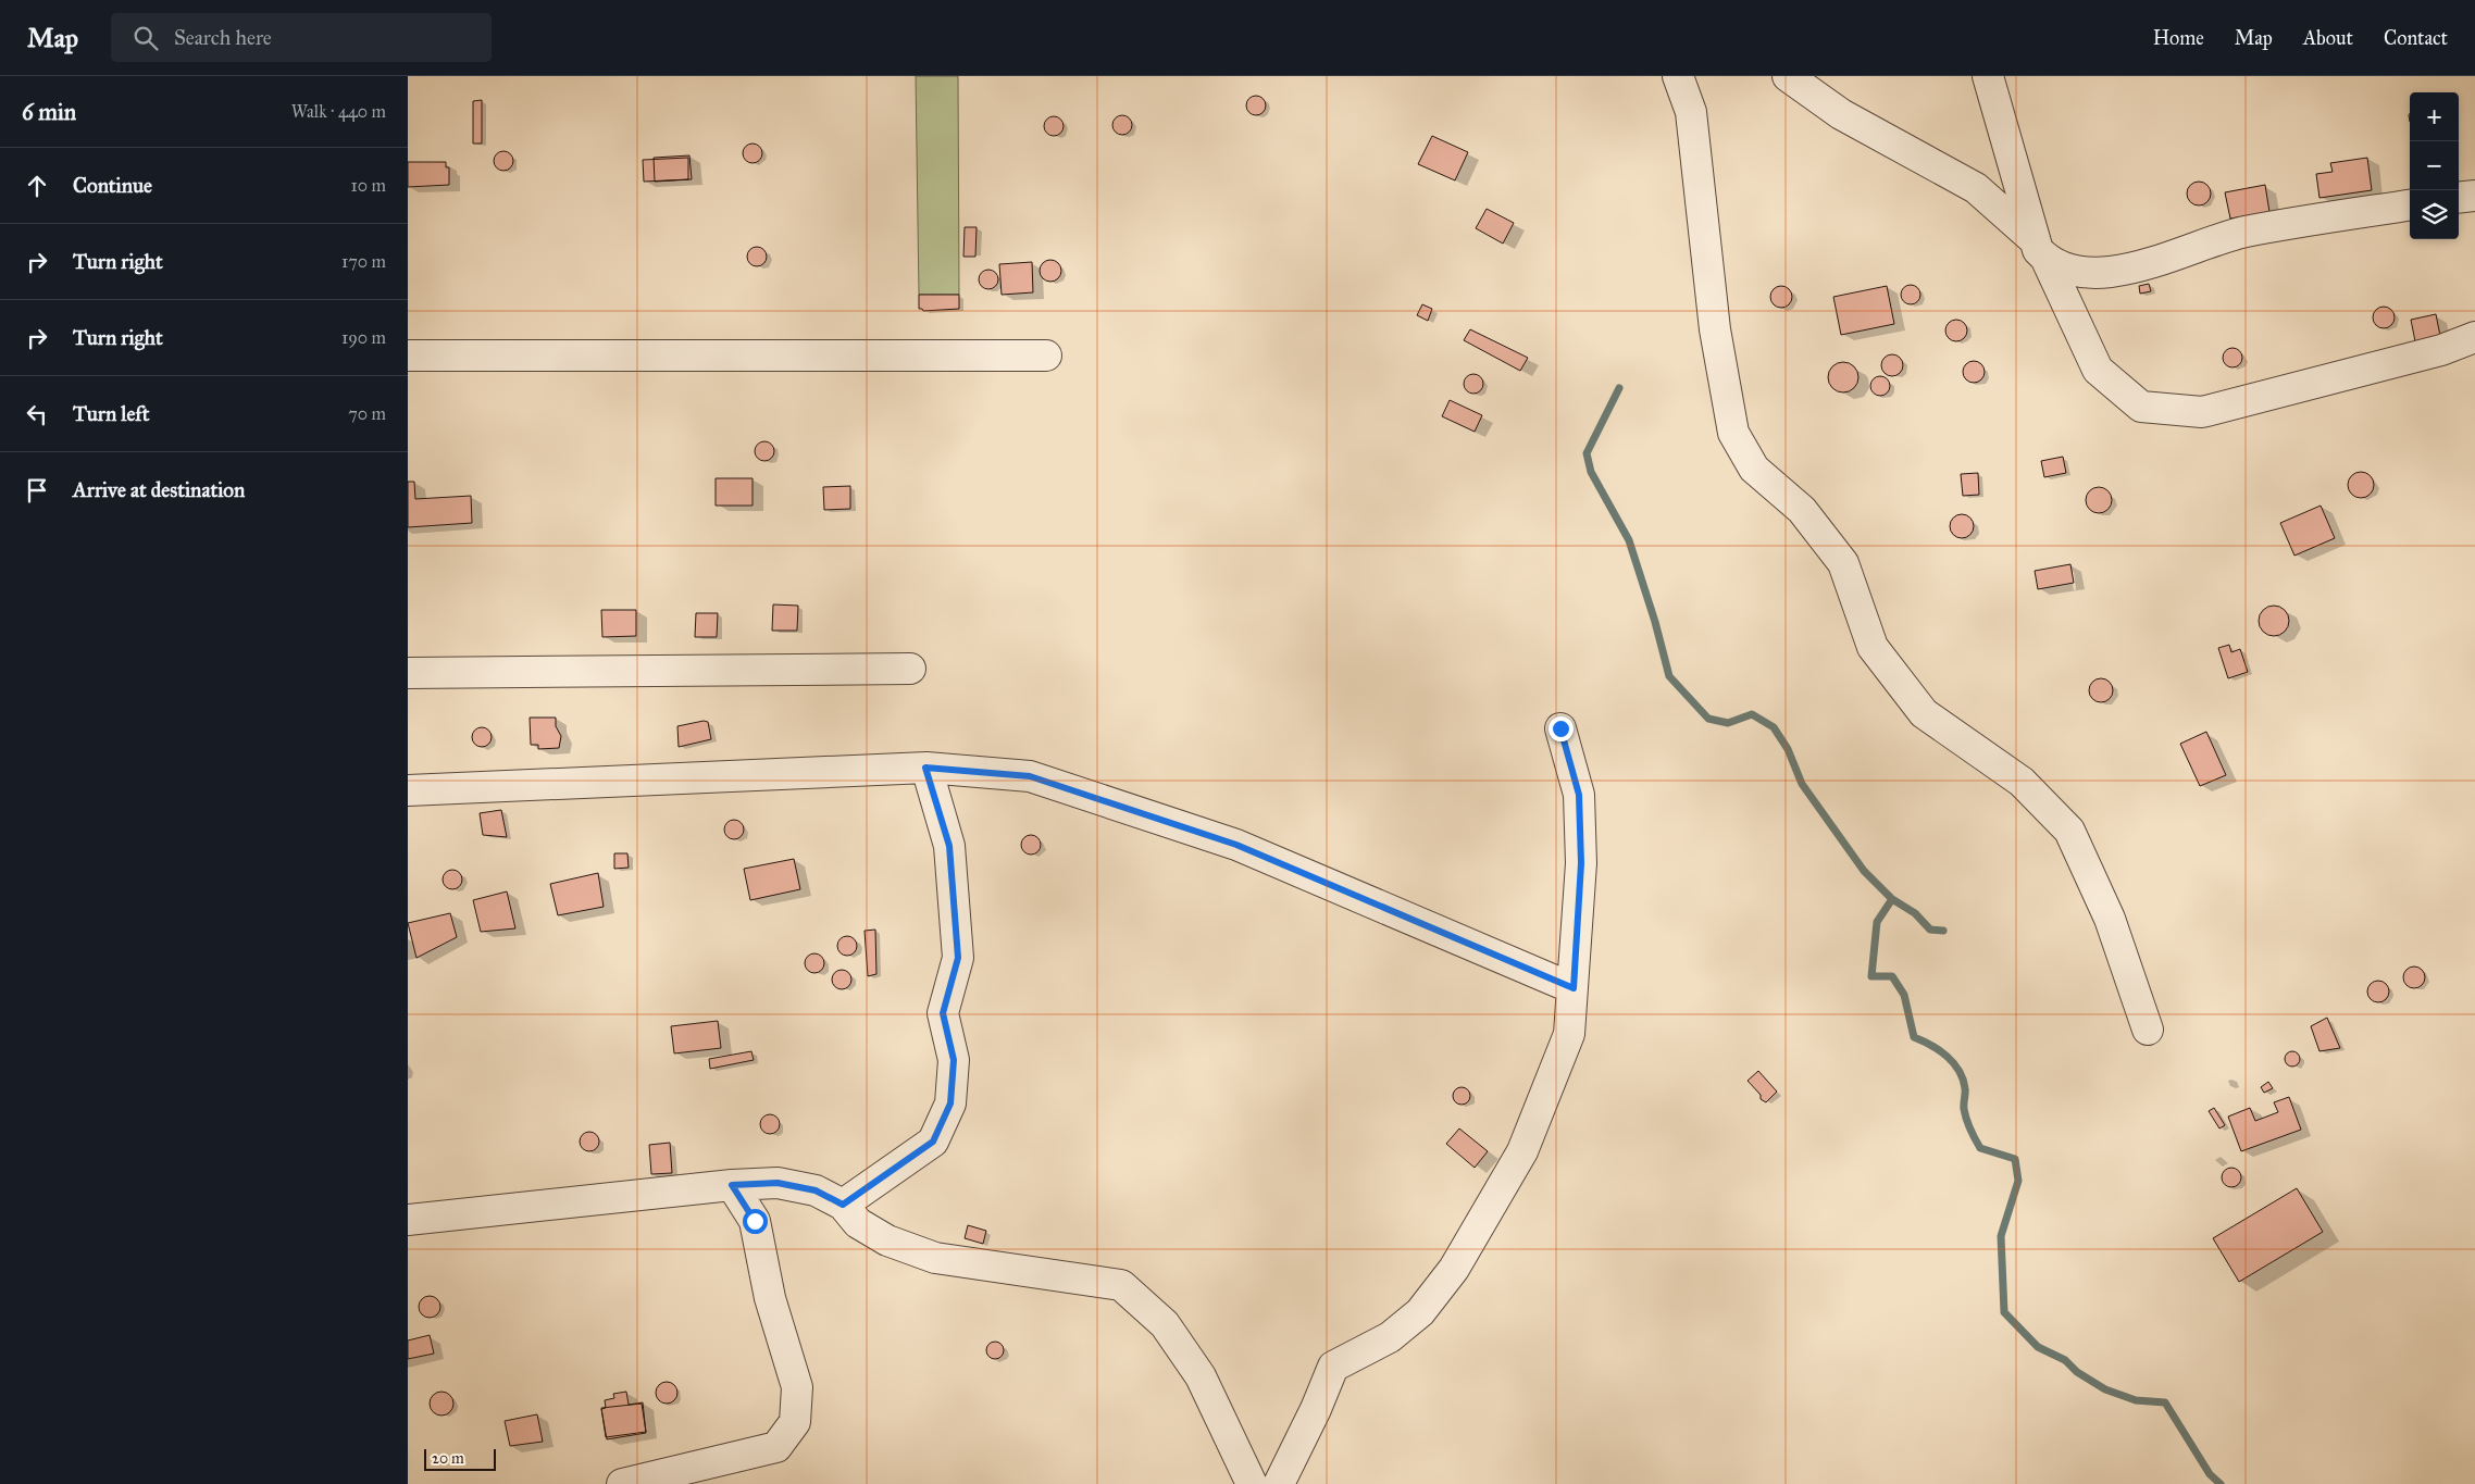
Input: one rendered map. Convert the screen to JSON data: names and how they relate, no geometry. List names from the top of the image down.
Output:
{
  "scale_bar": "20 m",
  "page": {
    "header": "Map",
    "search": "Search here",
    "nav": [
      "Home",
      "Map",
      "About",
      "Contact"
    ],
    "heading": ["6 min", "Walk · 440 m"],
    "map_buttons": ["+", "−"],
    "list": [
      ["Continue", "10 m"],
      ["Turn right", "170 m"],
      ["Turn right", "190 m"],
      ["Turn left", "70 m"],
      "Arrive at destination"
    ],
    "scale": "20 m"
  }
}
